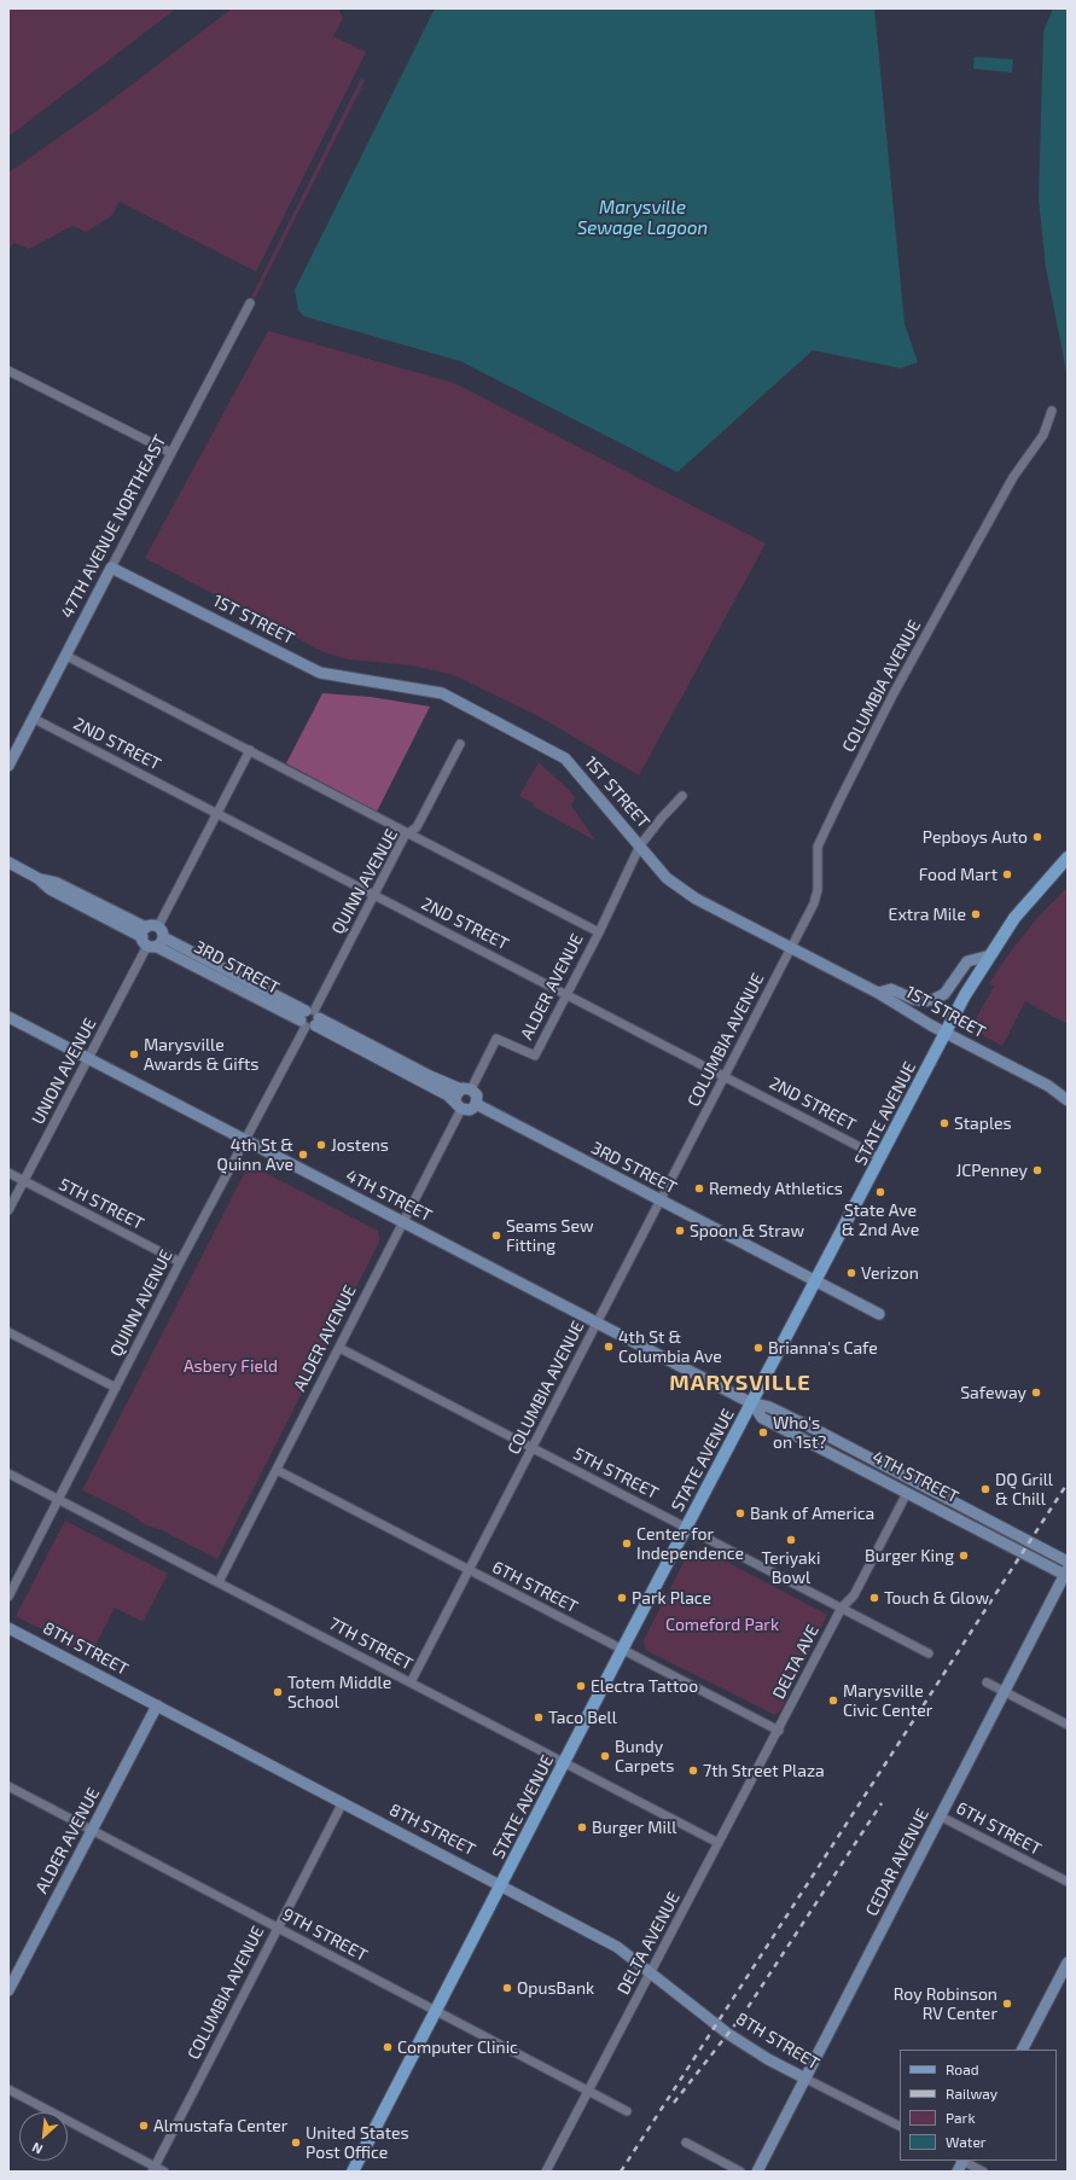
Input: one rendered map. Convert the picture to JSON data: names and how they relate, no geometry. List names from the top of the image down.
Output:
{
  "streets": {
    "main road": ["STATE AVENUE"],
    "street": [
      "47TH AVENUE NORTHEAST",
      "1ST STREET",
      "COLUMBIA AVENUE",
      "2ND STREET",
      "QUINN AVENUE",
      "3RD STREET",
      "ALDER AVENUE",
      "UNION AVENUE",
      "4TH STREET",
      "5TH STREET",
      "6TH STREET",
      "7TH STREET",
      "8TH STREET",
      "DELTA AVE",
      "CEDAR AVENUE",
      "9TH STREET",
      "DELTA AVENUE"
    ]
  },
  "crossings": [
    ["47TH AVENUE NORTHEAST", "1ST STREET"],
    ["47TH AVENUE NORTHEAST", "2ND STREET"],
    ["1ST STREET", "COLUMBIA AVENUE"],
    ["1ST STREET", "ALDER AVENUE"],
    ["1ST STREET", "STATE AVENUE"],
    ["COLUMBIA AVENUE", "2ND STREET"],
    ["COLUMBIA AVENUE", "3RD STREET"],
    ["COLUMBIA AVENUE", "4TH STREET"],
    ["COLUMBIA AVENUE", "5TH STREET"],
    ["COLUMBIA AVENUE", "6TH STREET"],
    ["COLUMBIA AVENUE", "7TH STREET"],
    ["COLUMBIA AVENUE", "8TH STREET"],
    ["COLUMBIA AVENUE", "9TH STREET"],
    ["2ND STREET", "QUINN AVENUE"],
    ["2ND STREET", "ALDER AVENUE"],
    ["2ND STREET", "STATE AVENUE"],
    ["QUINN AVENUE", "3RD STREET"],
    ["QUINN AVENUE", "4TH STREET"],
    ["QUINN AVENUE", "5TH STREET"],
    ["QUINN AVENUE", "7TH STREET"],
    ["3RD STREET", "ALDER AVENUE"],
    ["3RD STREET", "UNION AVENUE"],
    ["3RD STREET", "STATE AVENUE"],
    ["ALDER AVENUE", "4TH STREET"],
    ["ALDER AVENUE", "5TH STREET"],
    ["ALDER AVENUE", "6TH STREET"],
    ["ALDER AVENUE", "7TH STREET"],
    ["ALDER AVENUE", "8TH STREET"],
    ["ALDER AVENUE", "9TH STREET"],
    ["UNION AVENUE", "4TH STREET"],
    ["UNION AVENUE", "5TH STREET"],
    ["STATE AVENUE", "4TH STREET"],
    ["STATE AVENUE", "5TH STREET"],
    ["STATE AVENUE", "6TH STREET"],
    ["STATE AVENUE", "7TH STREET"],
    ["STATE AVENUE", "8TH STREET"],
    ["STATE AVENUE", "9TH STREET"],
    ["4TH STREET", "CEDAR AVENUE"],
    ["5TH STREET", "DELTA AVE"],
    ["6TH STREET", "DELTA AVE"],
    ["6TH STREET", "CEDAR AVENUE"],
    ["6TH STREET", "DELTA AVENUE"],
    ["7TH STREET", "DELTA AVENUE"],
    ["8TH STREET", "CEDAR AVENUE"],
    ["8TH STREET", "DELTA AVENUE"],
    ["DELTA AVE", "DELTA AVENUE"],
    ["9TH STREET", "DELTA AVENUE"]
  ],
  "districts": ["MARYSVILLE"],
  "water": ["Marysville Sewage Lagoon"],
  "parks": ["Asbery Field", "Comeford Park"],
  "places": [
    "Pepboys Auto",
    "Food Mart",
    "Extra Mile",
    "Marysville Awards & Gifts",
    "Staples",
    "Jostens",
    "4th St & Quinn Ave",
    "JCPenney",
    "Remedy Athletics",
    "State Ave & 2nd Ave",
    "Spoon & Straw",
    "Seams Sew Fitting",
    "Verizon",
    "4th St & Columbia Ave",
    "Brianna's Cafe",
    "Safeway",
    "Who's on 1st?",
    "DQ Grill & Chill",
    "Bank of America",
    "Teriyaki Bowl",
    "Center for Independence",
    "Burger King",
    "Park Place",
    "Touch & Glow",
    "Electra Tattoo",
    "Totem Middle School",
    "Marysville Civic Center",
    "Taco Bell",
    "Bundy Carpets",
    "7th Street Plaza",
    "Burger Mill",
    "OpusBank",
    "Roy Robinson RV Center",
    "Computer Clinic",
    "Almustafa Center",
    "United States Post Office"
  ],
  "legend": [
    "Road",
    "Railway",
    "Park",
    "Water"
  ],
  "north": "bottom left"
}
